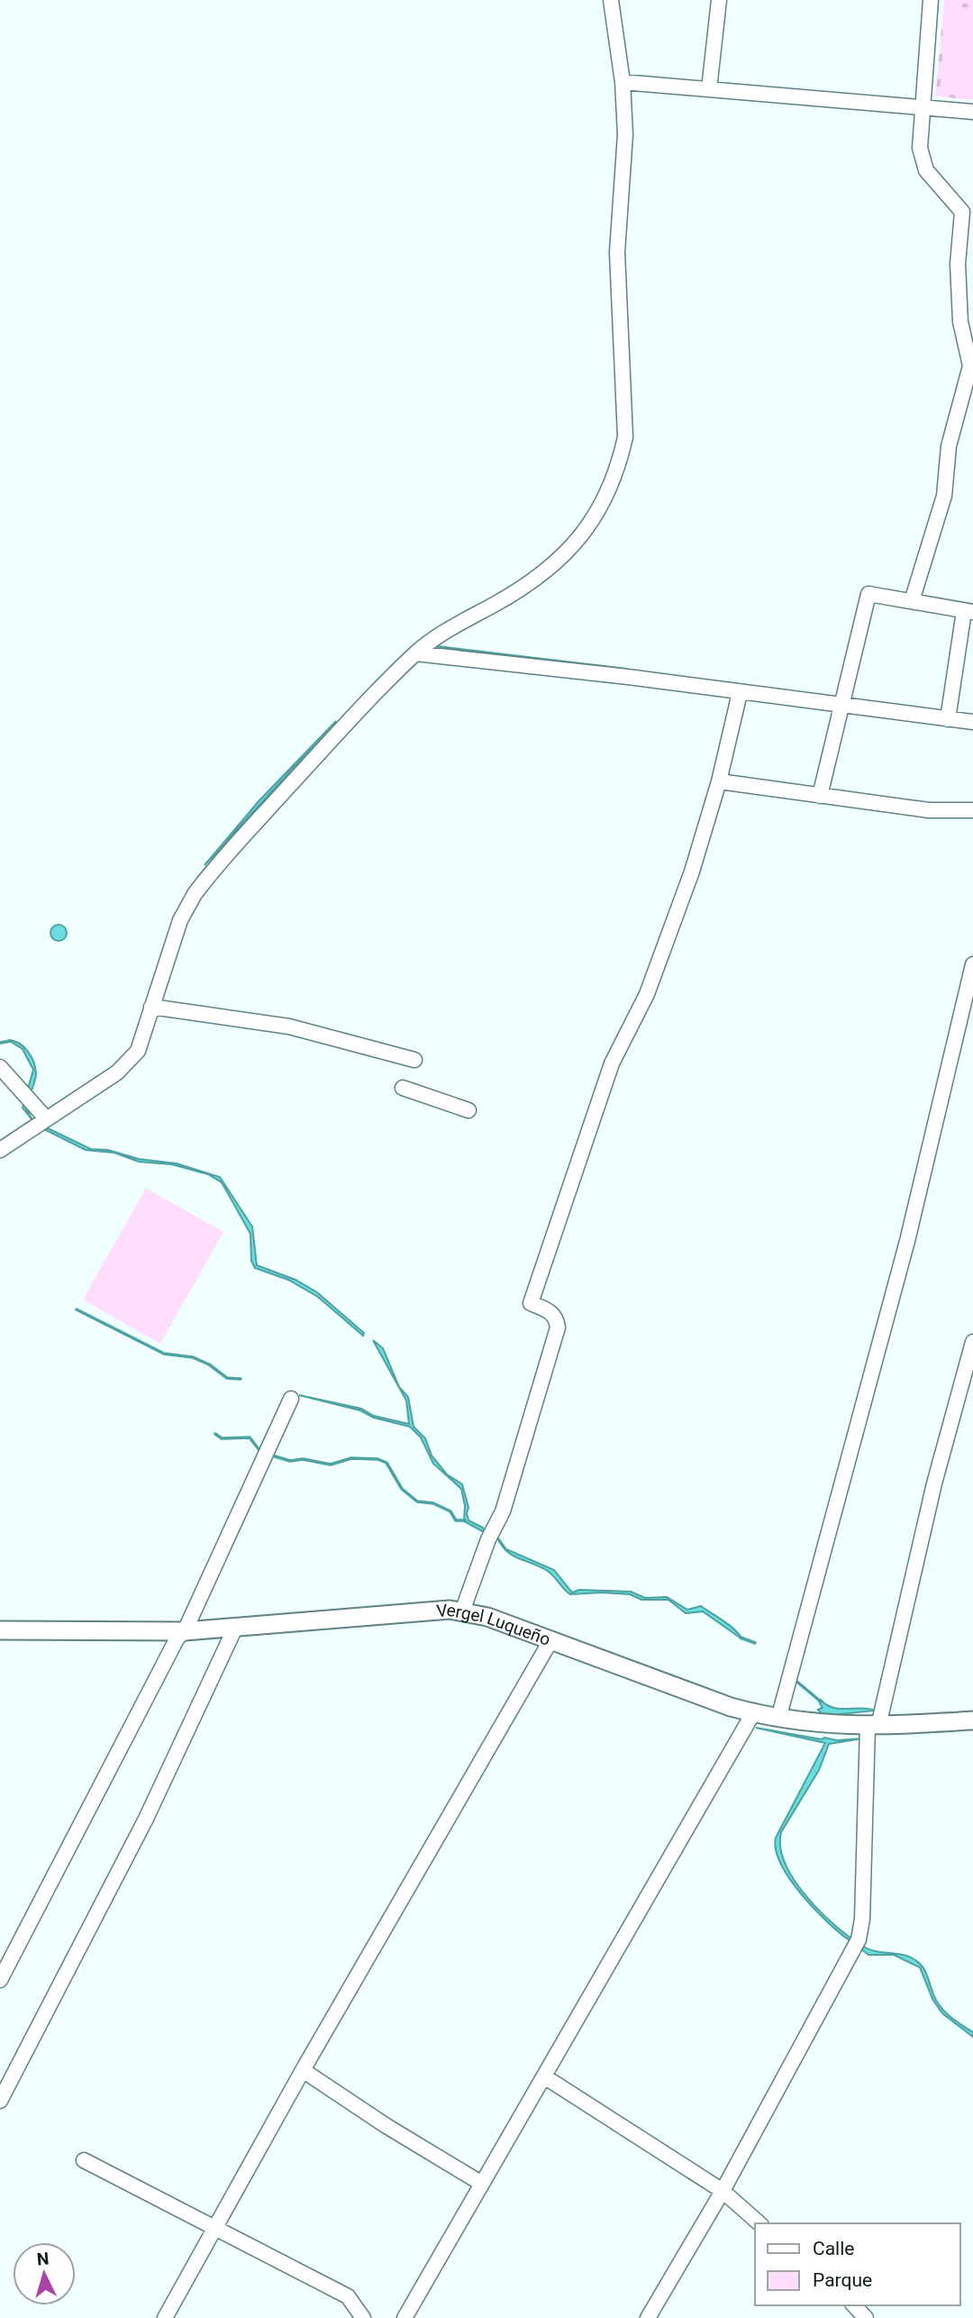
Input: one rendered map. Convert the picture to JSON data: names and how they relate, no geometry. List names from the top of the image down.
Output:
{
  "streets": {
    "main road": ["Vergel Luqueño"]
  },
  "legend": ["Calle", "Parque"],
  "north": "top"
}
